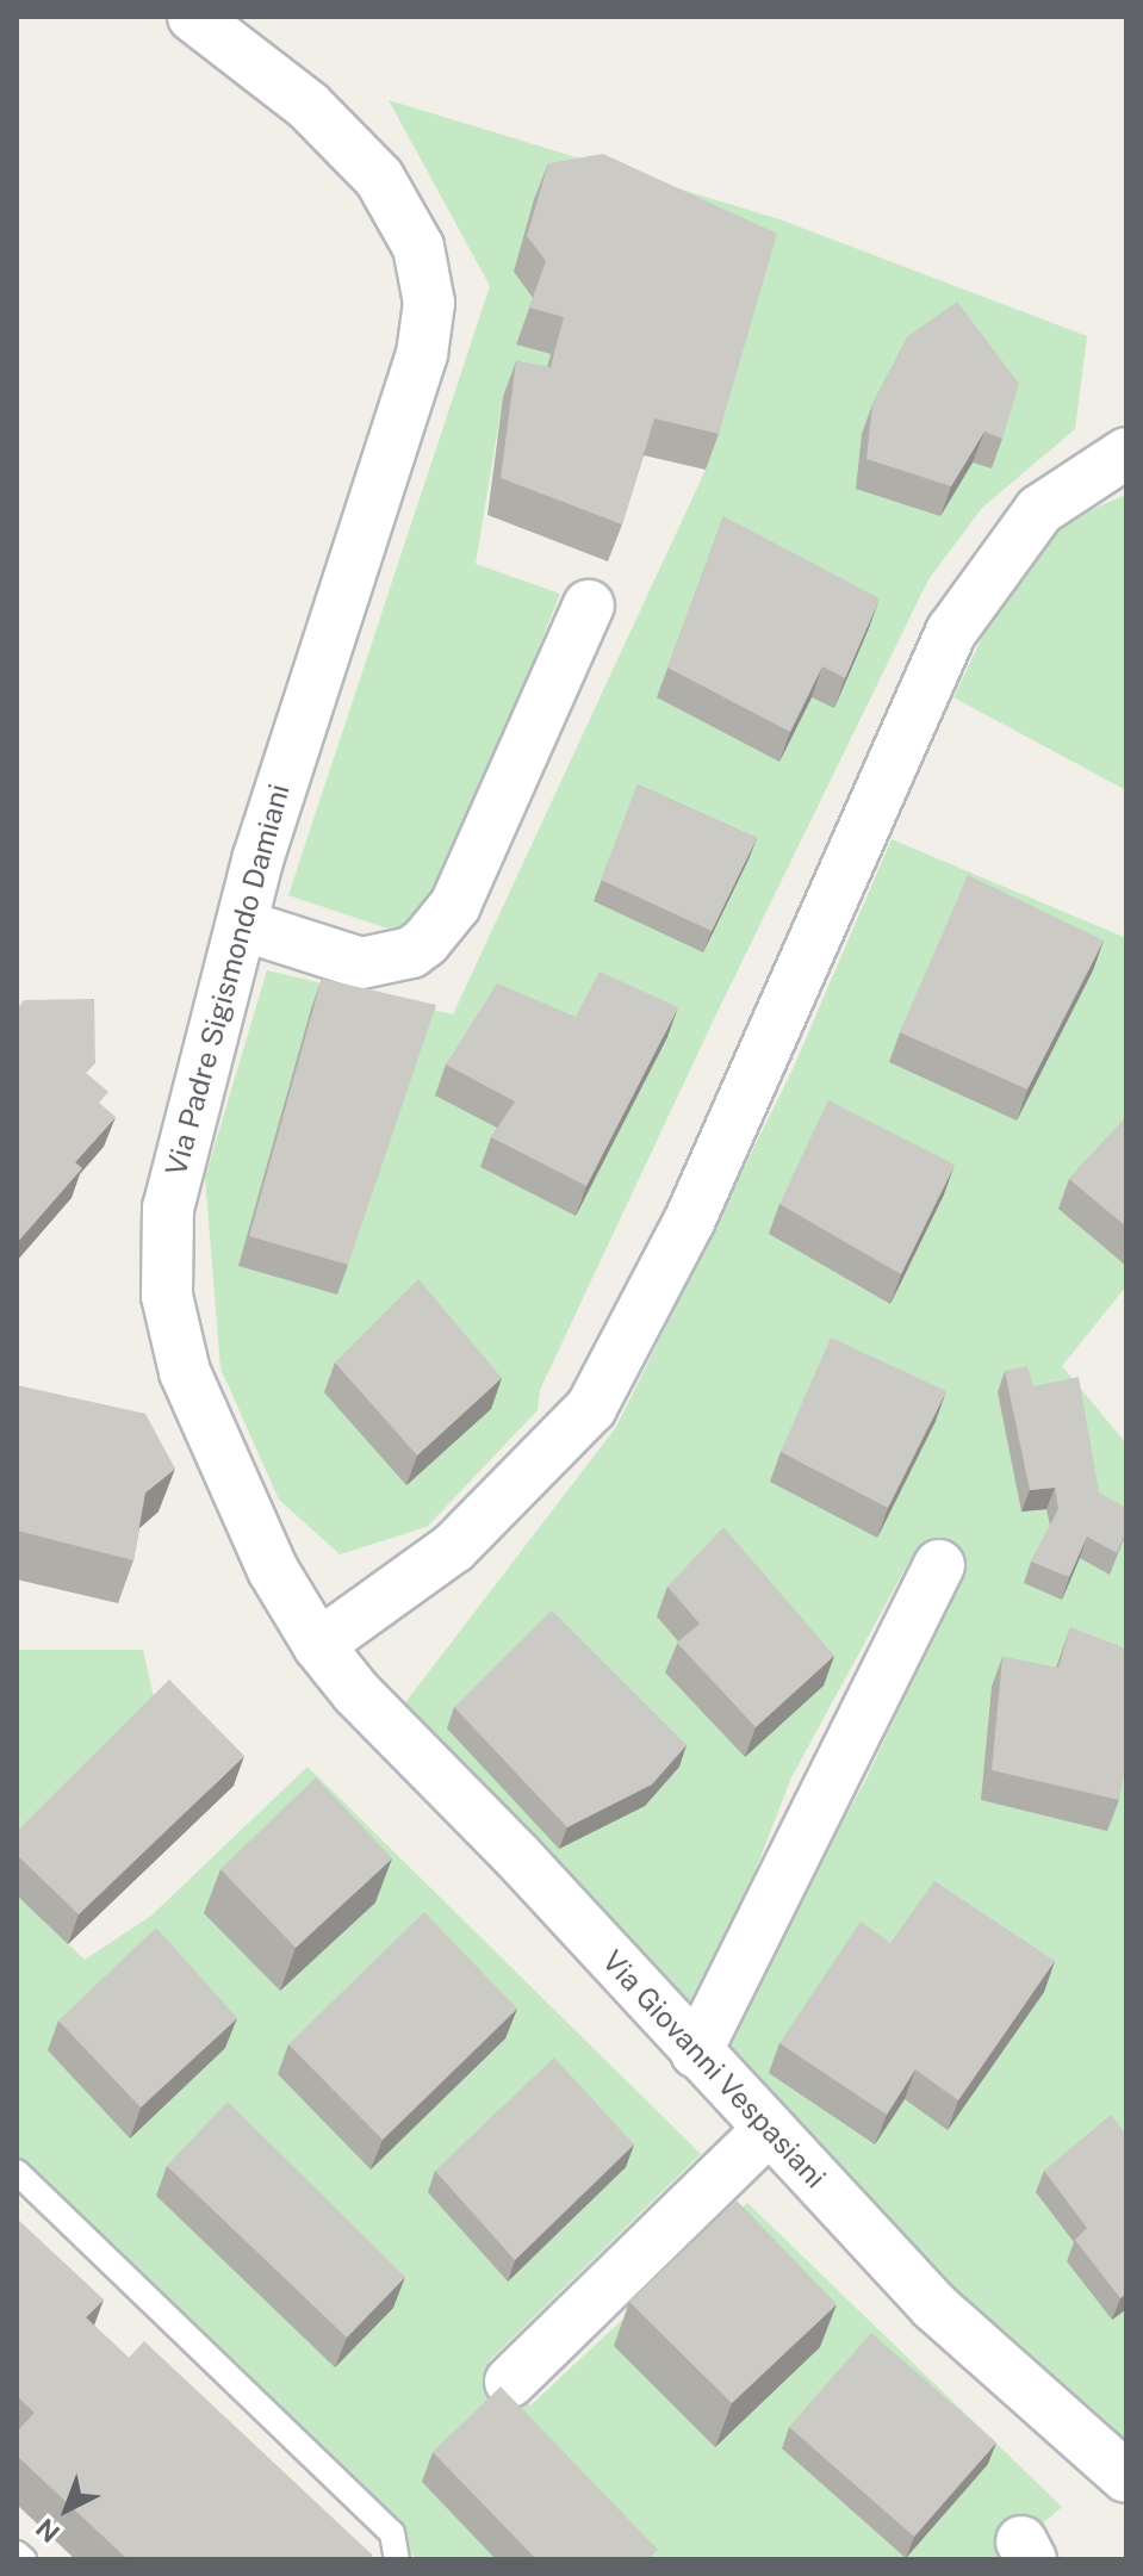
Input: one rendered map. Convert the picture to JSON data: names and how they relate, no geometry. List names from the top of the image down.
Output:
{
  "streets": {
    "street": ["Via Padre Sigismondo Damiani", "Via Giovanni Vespasiani"]
  },
  "crossings": [
    ["Via Padre Sigismondo Damiani", "Via Giovanni Vespasiani"]
  ],
  "north": "bottom left"
}
